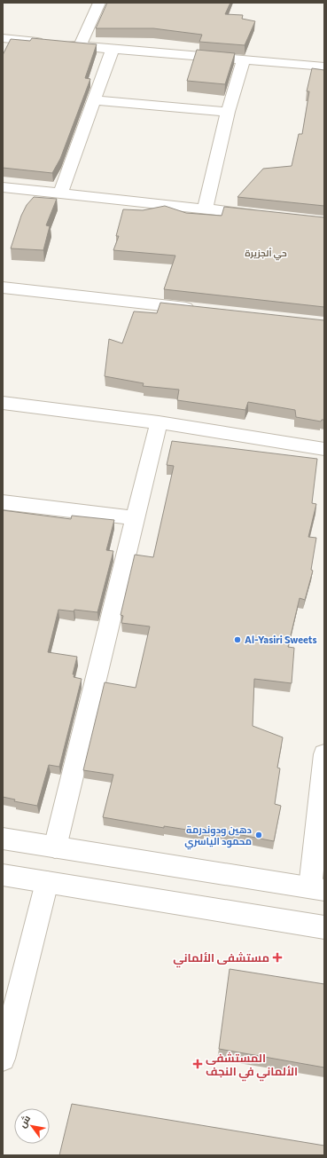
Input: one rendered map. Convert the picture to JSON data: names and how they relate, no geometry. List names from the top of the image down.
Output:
{
  "districts": ["حي ألجزيرة"],
  "places": {
    "other": ["Al-Yasiri Sweets", "دهين ودوندرمة محمود الياسري"],
    "health": ["مستشفى الألماني", "المستشفى الألماني في النجف"]
  },
  "north": "top left"
}
